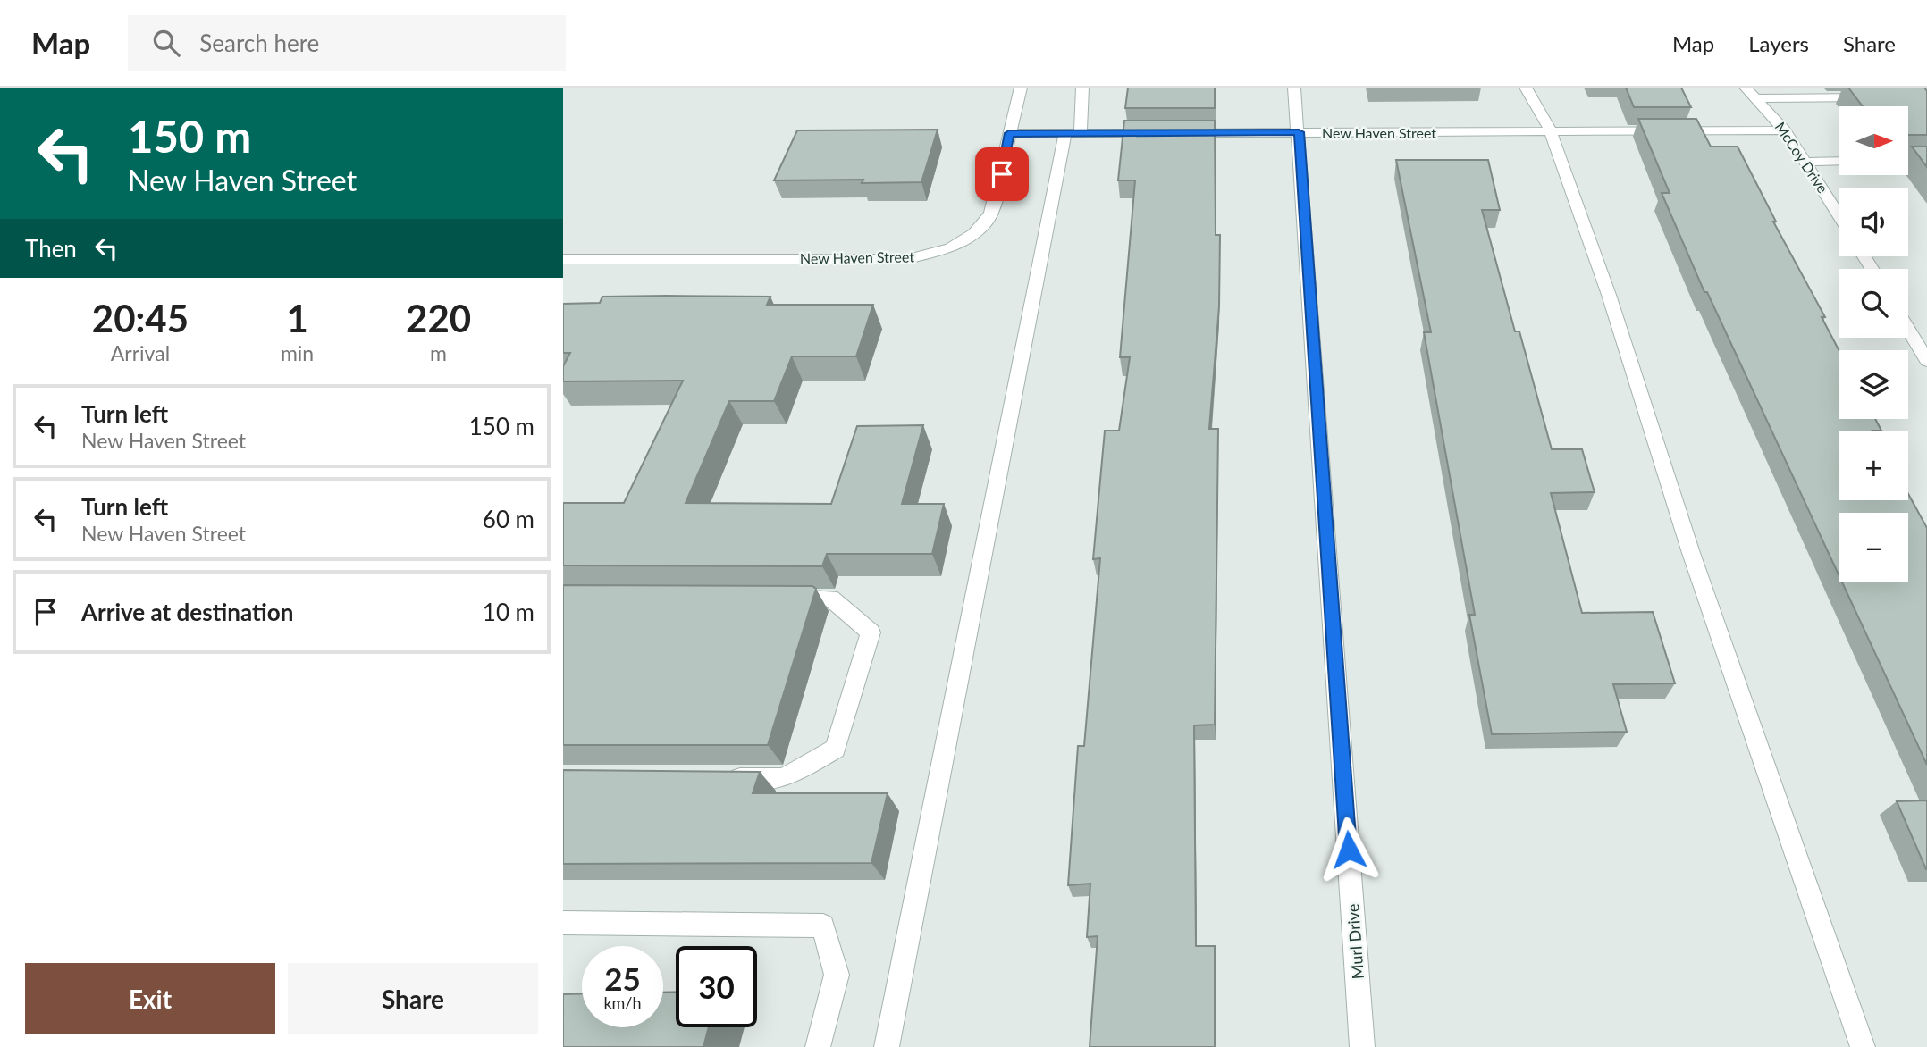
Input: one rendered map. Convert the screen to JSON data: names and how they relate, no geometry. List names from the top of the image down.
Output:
{
  "streets": {
    "street": ["New Haven Street", "McCoy Drive", "Murl Drive"]
  },
  "crossings": [
    ["New Haven Street", "McCoy Drive"],
    ["New Haven Street", "Murl Drive"]
  ],
  "north": "right",
  "page": {
    "header": "Map",
    "search": "Search here",
    "nav": ["Map", "Layers", "Share"],
    "turn": ["150 m", "New Haven Street"],
    "map_buttons": ["+", "−"],
    "then": "Then",
    "eta": [
      "20:45",
      "Arrival",
      "1",
      "min",
      "220",
      "m"
    ],
    "list": [
      {
        "name": "Turn left",
        "note": "New Haven Street",
        "value": "150 m"
      },
      {
        "name": "Turn left",
        "note": "New Haven Street",
        "value": "60 m"
      },
      {
        "name": "Arrive at destination",
        "value": "10 m"
      }
    ],
    "speed": "25 km/h",
    "limit": "30",
    "buttons": ["Exit", "Share"]
  }
}
